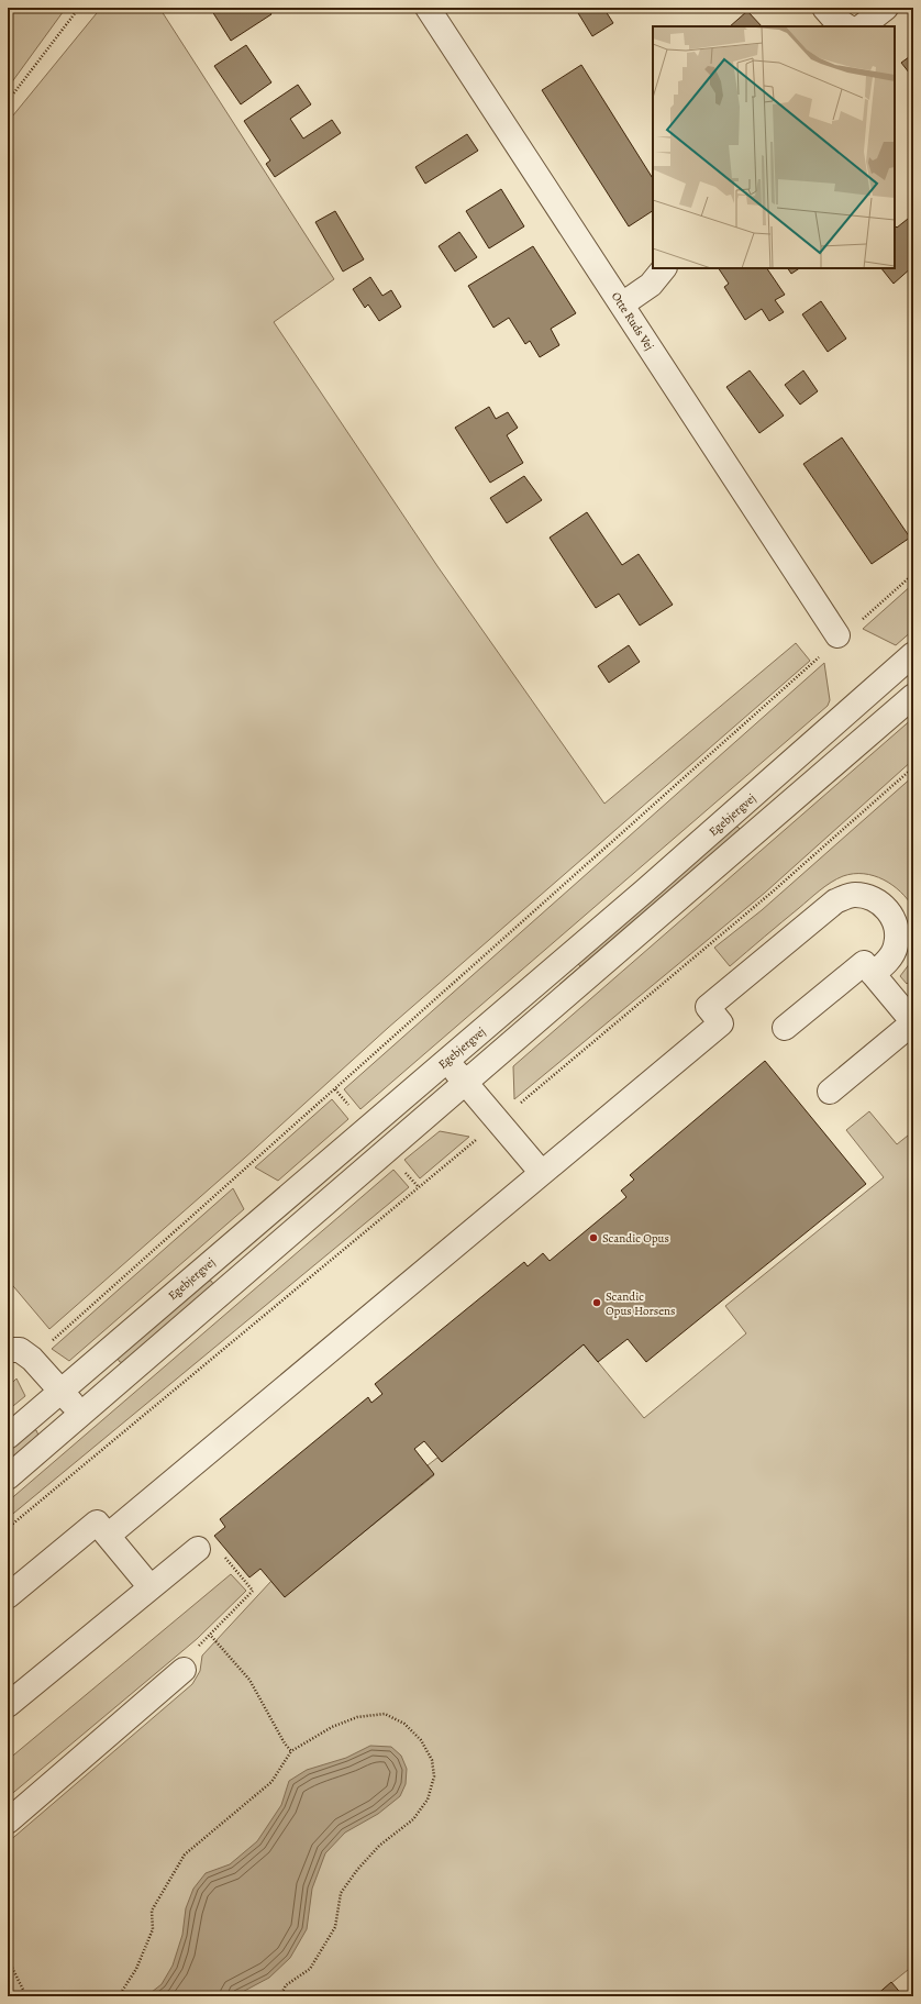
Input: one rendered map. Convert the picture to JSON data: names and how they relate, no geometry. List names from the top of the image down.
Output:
{
  "streets": {
    "street": ["Otte Ruds Vej", "Egebjergvej"]
  },
  "places": ["Scandic Opus", "Scandic Opus Horsens"]
}
